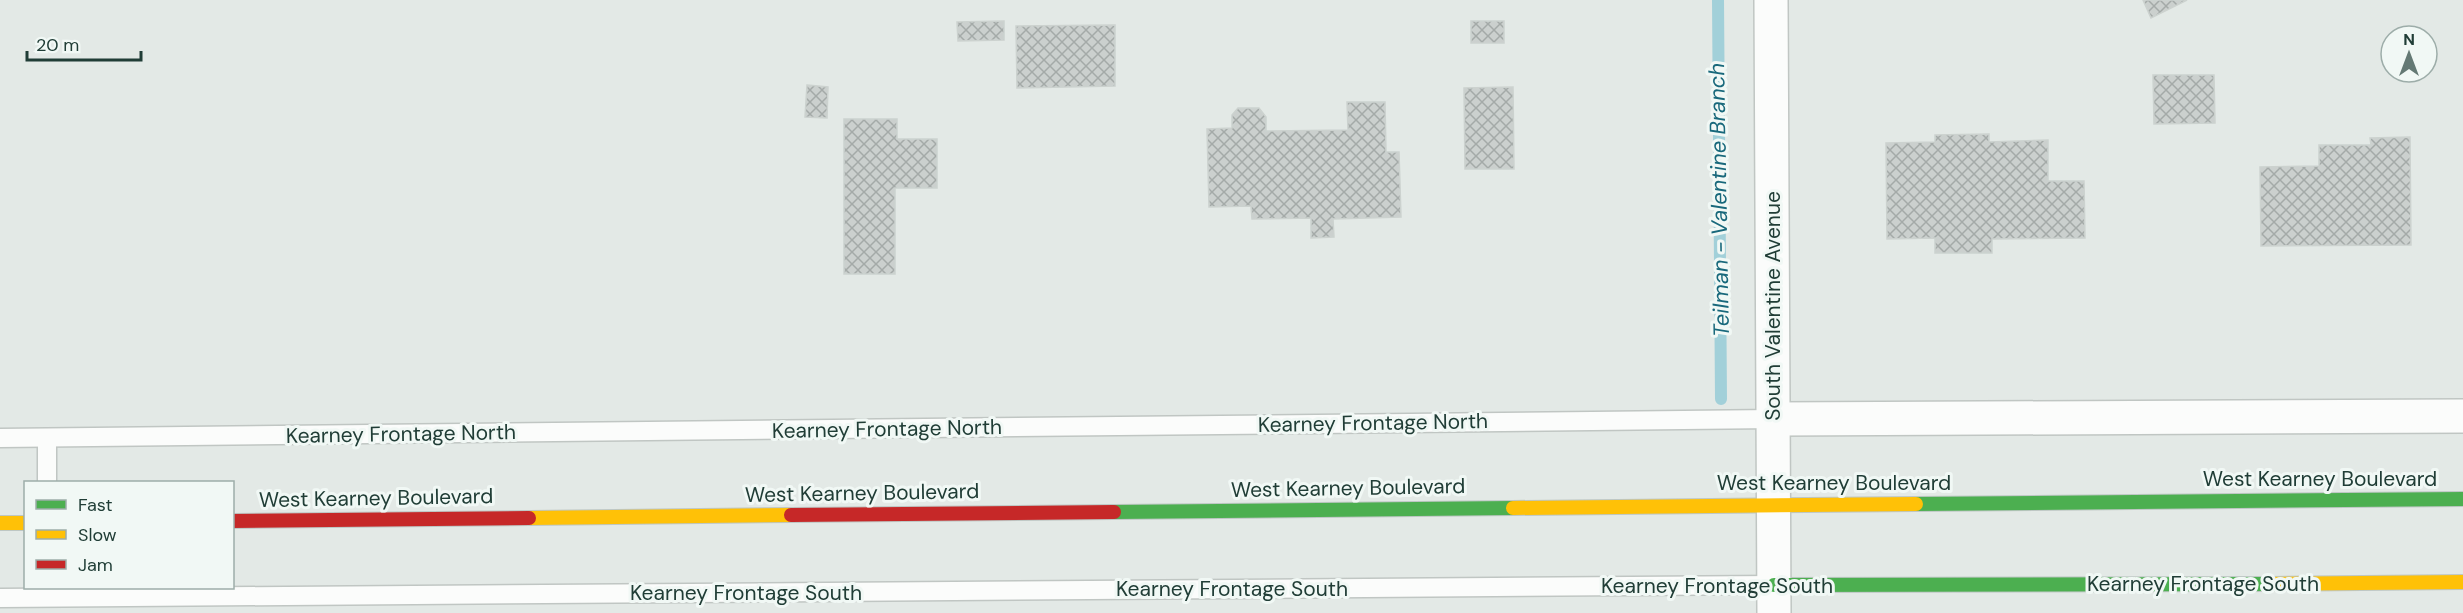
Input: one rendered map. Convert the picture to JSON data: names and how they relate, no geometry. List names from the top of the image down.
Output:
{
  "streets": {
    "street": ["South Valentine Avenue", "West Kearney Boulevard", "Kearney Frontage South"],
    "lane": ["Kearney Frontage North"]
  },
  "crossings": [
    ["South Valentine Avenue", "Kearney Frontage North"],
    ["South Valentine Avenue", "West Kearney Boulevard"],
    ["South Valentine Avenue", "Kearney Frontage South"]
  ],
  "water": ["Teilman - Valentine Branch"],
  "legend": ["Fast", "Slow", "Jam"],
  "scale_bar": "20 m",
  "north": "top"
}
